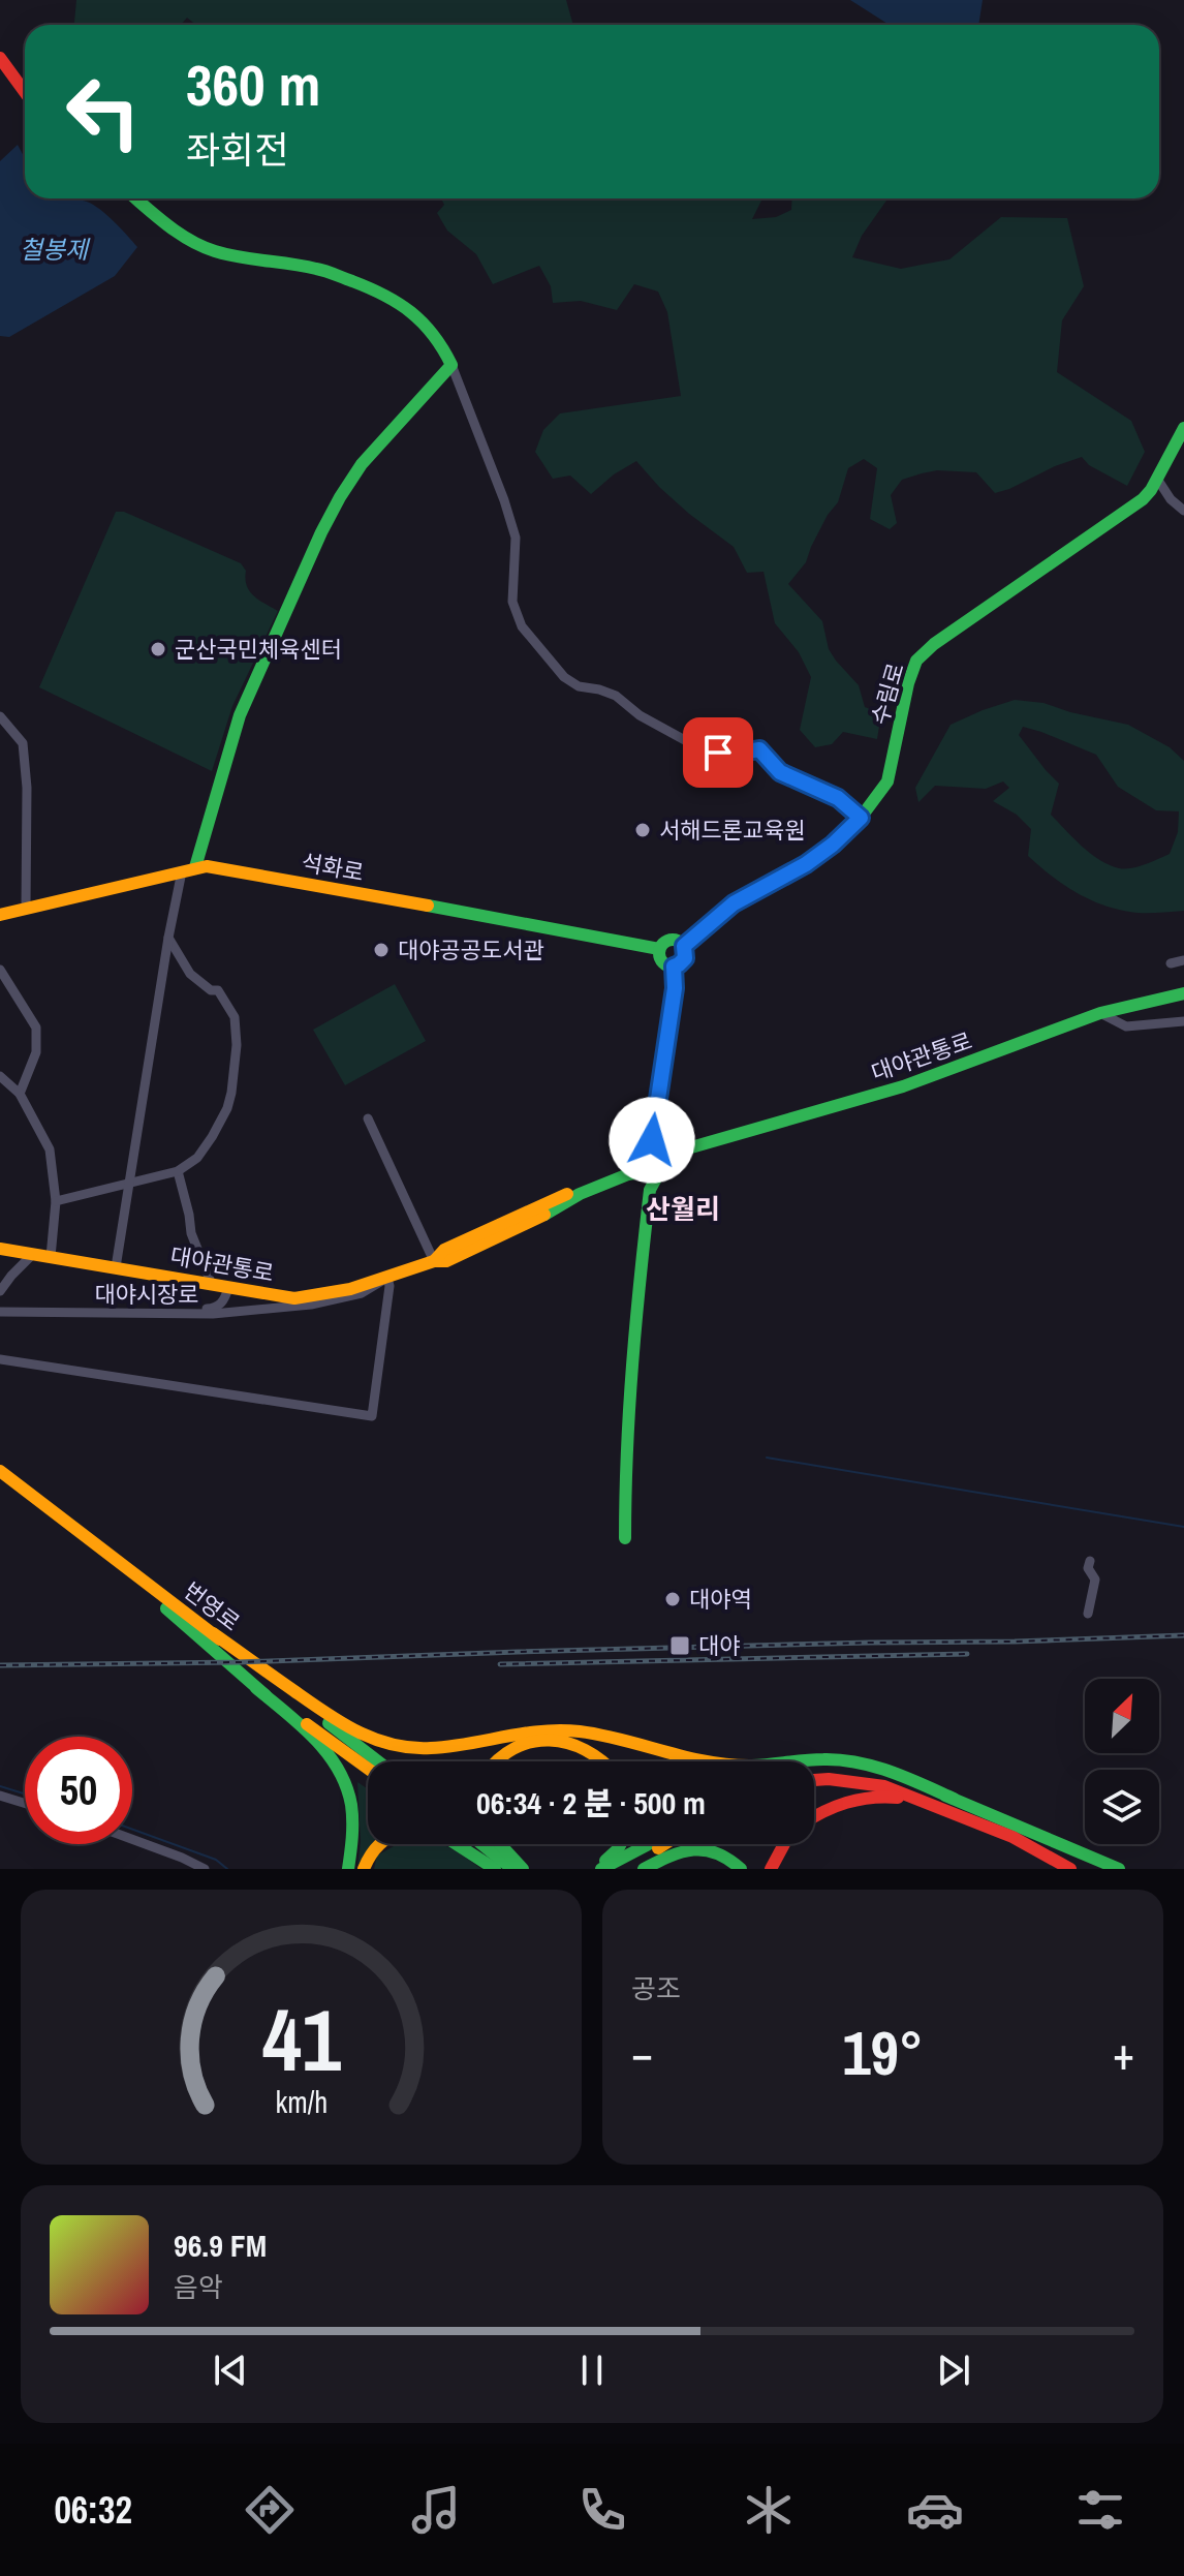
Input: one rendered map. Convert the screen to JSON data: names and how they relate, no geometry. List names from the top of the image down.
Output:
{
  "streets": {
    "main road": [
      "수림로",
      "석화로",
      "대야관통로",
      "번영로"
    ],
    "street": ["대야시장로"]
  },
  "crossings": [
    ["수림로", "석화로"],
    ["수림로", "대야관통로"],
    ["대야관통로", "대야시장로"]
  ],
  "districts": ["산월리"],
  "water": ["철봉제"],
  "places": {
    "other": [
      "군산국민체육센터",
      "서해드론교육원",
      "대야공공도서관",
      "대야역"
    ],
    "transit": ["대야"]
  },
  "north": "top right",
  "page": {
    "turn": ["360 m", "좌회전"],
    "limit": "50",
    "trip": "06:34 · 2 분 · 500 m",
    "tile": "공조",
    "heat": ["−", "19°", "+"],
    "song": ["96.9 FM", "음악"],
    "tabs": "06:32",
    "gauge": ["41", "km/h"]
  }
}
